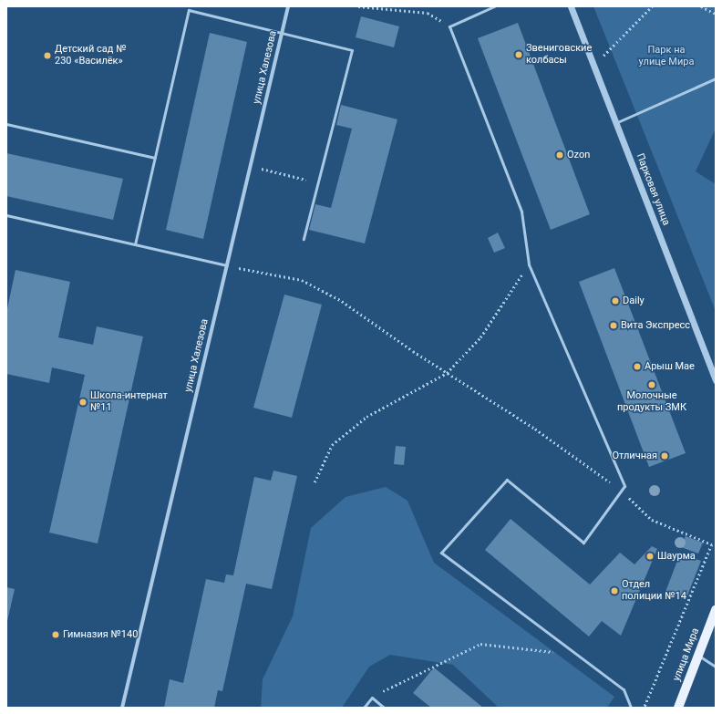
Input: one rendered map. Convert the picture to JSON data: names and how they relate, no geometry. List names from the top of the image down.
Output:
{
  "streets": {
    "main road": ["улица Мира"],
    "street": ["улица Халезова", "Парковая улица"]
  },
  "parks": ["Парк на улице Мира"],
  "places": [
    "Звениговские колбасы",
    "Детский сад № 230 «Василёк»",
    "Ozon",
    "Daily",
    "Вита Экспресс",
    "Арыш Мае",
    "Молочные продукты ЗМК",
    "Школа-интернат №11",
    "Отличная",
    "Шаурма",
    "Отдел полиции №14",
    "Гимназия №140"
  ]
}
